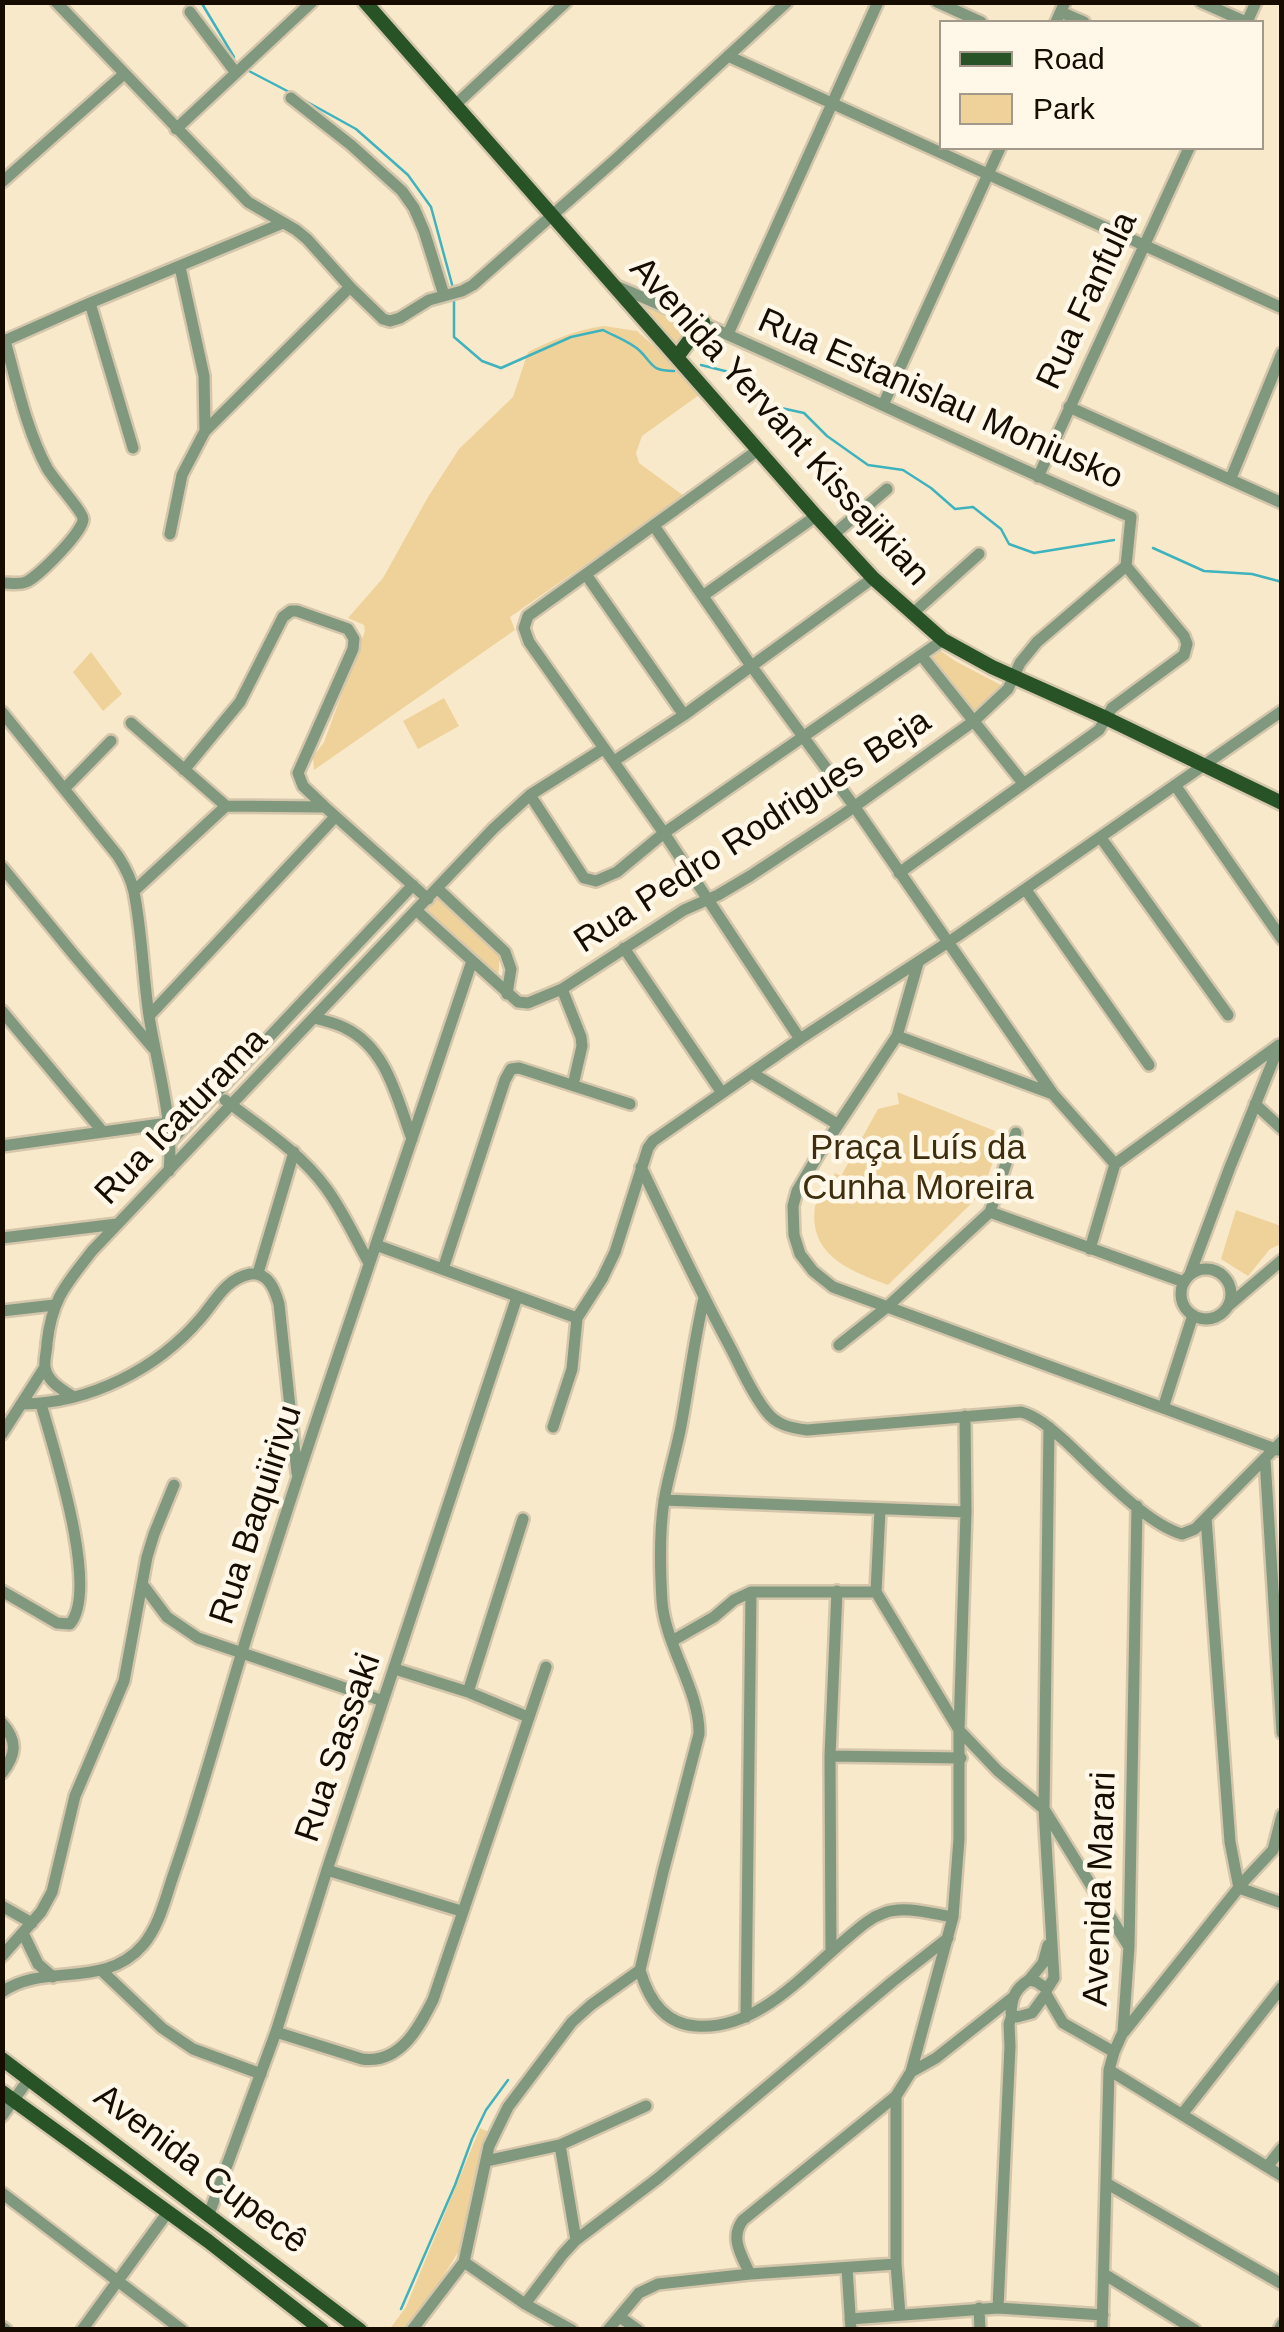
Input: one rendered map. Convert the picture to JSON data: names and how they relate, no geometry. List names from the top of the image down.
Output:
{
  "streets": {
    "main road": ["Avenida Yervant Kissajikian", "Avenida Cupecê"],
    "street": [
      "Rua Fanfula",
      "Rua Estanislau Moniusko",
      "Rua Pedro Rodrigues Beja",
      "Rua Icaturama",
      "Rua Baquiirivu",
      "Rua Sassaki",
      "Avenida Marari"
    ]
  },
  "crossings": [
    ["Rua Fanfula", "Rua Estanislau Moniusko"],
    ["Rua Estanislau Moniusko", "Avenida Yervant Kissajikian"],
    ["Rua Estanislau Moniusko", "Rua Pedro Rodrigues Beja"],
    ["Avenida Yervant Kissajikian", "Rua Pedro Rodrigues Beja"],
    ["Rua Sassaki", "Avenida Cupecê"]
  ],
  "parks": ["Praça Luís da Cunha Moreira"],
  "legend": ["Road", "Park"]
}
